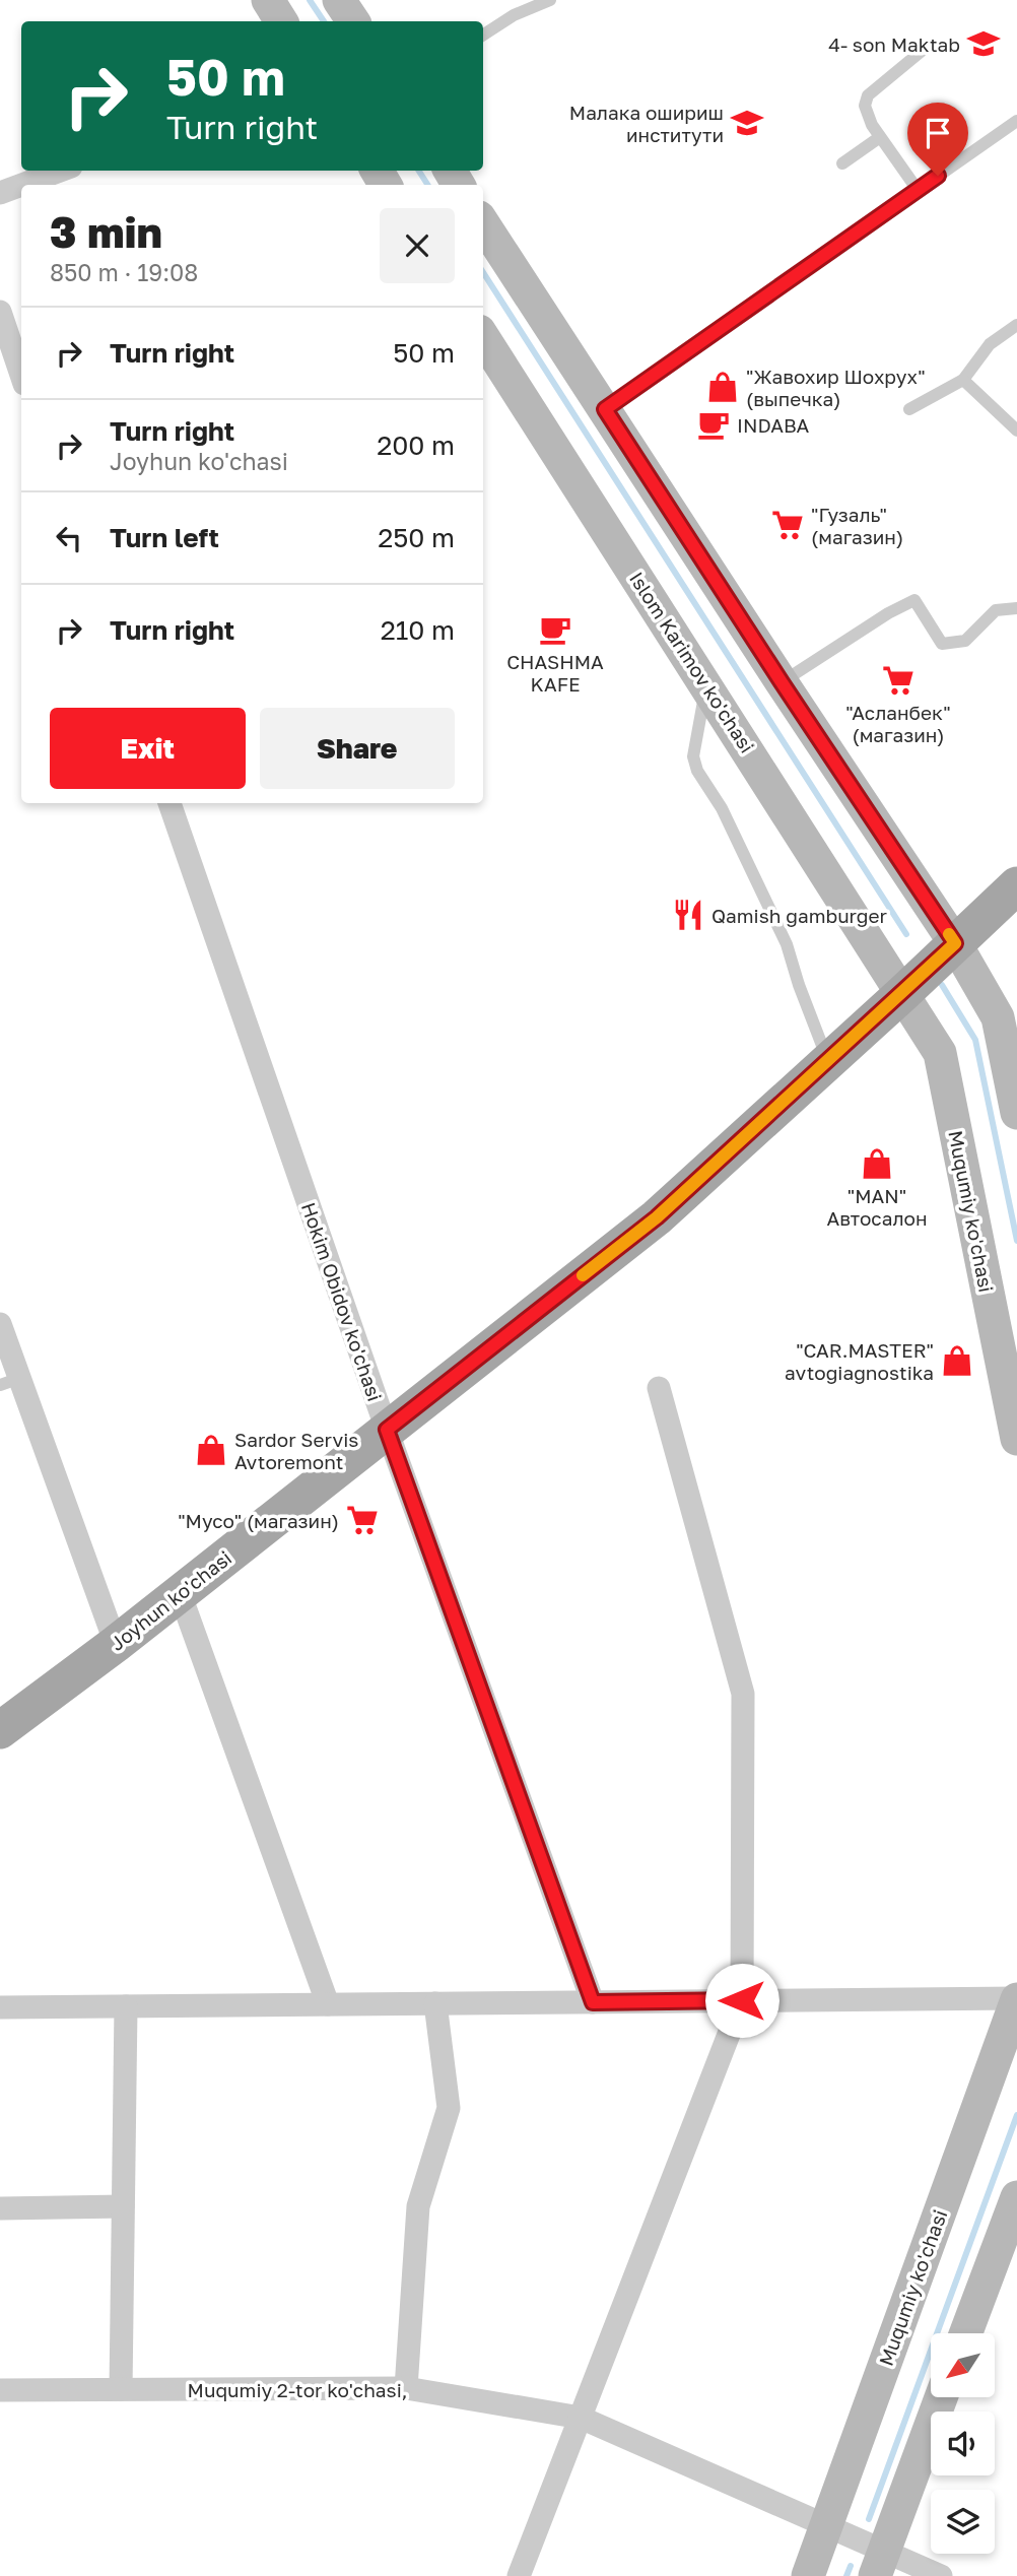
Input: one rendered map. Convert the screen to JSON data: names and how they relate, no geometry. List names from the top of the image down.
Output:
{
  "streets": {
    "main road": ["Islom Karimov ko'chasi", "Muqumiy ko'chasi", "Joyhun ko'chasi"],
    "street": ["Hokim Obidov ko'chasi", "Muqumiy 2-tor ko'chasi,"]
  },
  "crossings": [
    ["Islom Karimov ko'chasi", "Muqumiy ko'chasi"],
    ["Islom Karimov ko'chasi", "Joyhun ko'chasi"],
    ["Muqumiy ko'chasi", "Joyhun ko'chasi"],
    ["Muqumiy ko'chasi", "Muqumiy 2-tor ko'chasi,"],
    ["Hokim Obidov ko'chasi", "Joyhun ko'chasi"]
  ],
  "places": {
    "school or university": ["4- son Maktab", "Малака ошириш институти"],
    "shop": [
      "\"Жавохир Шохрух\" (выпечка)",
      "\"MAN\" Автосалон",
      "\"CAR.MASTER\" avtogiagnostika",
      "Sardor Servis Avtoremont"
    ],
    "cafe": ["INDABA", "CHASHMA KAFE"],
    "supermarket": ["\"Гузаль\" (магазин)", "\"Асланбек\" (магазин)", "\"Мусо\" (магазин)"],
    "restaurant": ["Qamish gamburger"]
  },
  "north": "bottom left",
  "page": {
    "turn": ["50 m", "Turn right"],
    "heading": ["3 min", "850 m · 19:08"],
    "list": [
      {
        "name": "Turn right",
        "value": "50 m"
      },
      {
        "name": "Turn right",
        "note": "Joyhun ko'chasi",
        "value": "200 m"
      },
      {
        "name": "Turn left",
        "value": "250 m"
      },
      {
        "name": "Turn right",
        "value": "210 m"
      }
    ],
    "buttons": ["Exit", "Share"]
  }
}
